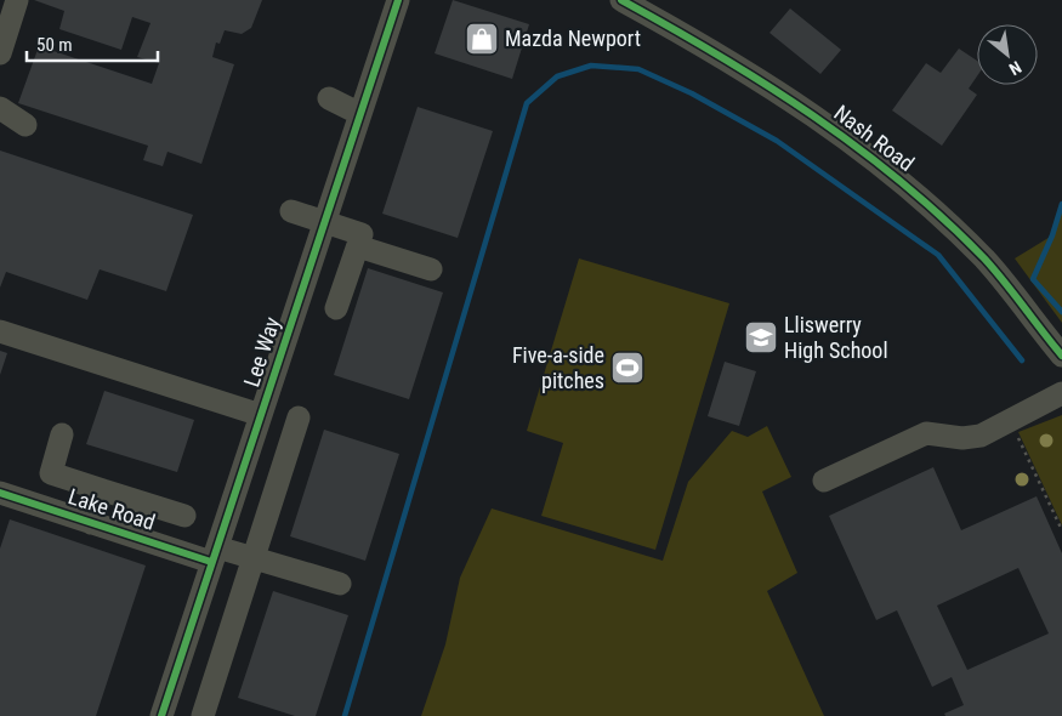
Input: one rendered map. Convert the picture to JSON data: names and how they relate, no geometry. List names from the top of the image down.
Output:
{
  "streets": {
    "street": ["Nash Road", "Lee Way", "Lake Road"]
  },
  "crossings": [
    ["Lee Way", "Lake Road"]
  ],
  "places": {
    "shop": ["Mazda Newport"],
    "school or university": ["Lliswerry High School"],
    "sports": ["Five-a-side pitches"]
  },
  "scale_bar": "50 m",
  "north": "bottom right"
}
